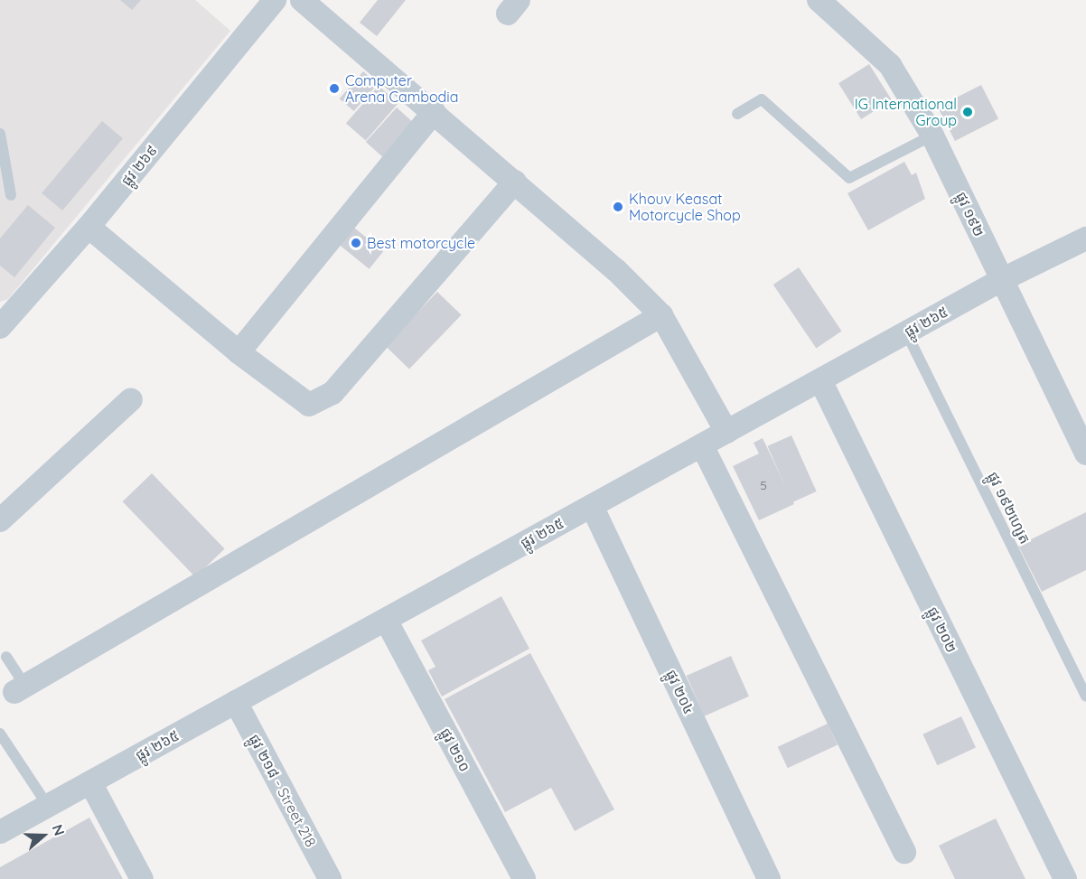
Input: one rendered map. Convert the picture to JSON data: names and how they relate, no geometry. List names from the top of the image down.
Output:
{
  "streets": {
    "street": [
      "ផ្លូវ ២៦៩",
      "ផ្លូវ ១៩២",
      "ផ្លូវ ២៦៥",
      "ផ្លូវ ២០២",
      "ផ្លូវ ២០៤",
      "ផ្លូវ ២១០",
      "ផ្លូវ ២១៨ - Street 218"
    ],
    "lane": ["ផ្លូវ ១៩២ហ្សេត"]
  },
  "crossings": [
    ["ផ្លូវ ១៩២", "ផ្លូវ ២៦៥"],
    ["ផ្លូវ ២៦៥", "ផ្លូវ ១៩២ហ្សេត"],
    ["ផ្លូវ ២៦៥", "ផ្លូវ ២០២"],
    ["ផ្លូវ ២៦៥", "ផ្លូវ ២០៤"],
    ["ផ្លូវ ២៦៥", "ផ្លូវ ២១០"],
    ["ផ្លូវ ២៦៥", "ផ្លូវ ២១៨ - Street 218"]
  ],
  "places": [
    "Computer Arena Cambodia",
    "IG International Group",
    "Khouv Keasat Motorcycle Shop",
    "Best motorcycle"
  ],
  "house_numbers": ["5"],
  "north": "right"
}
